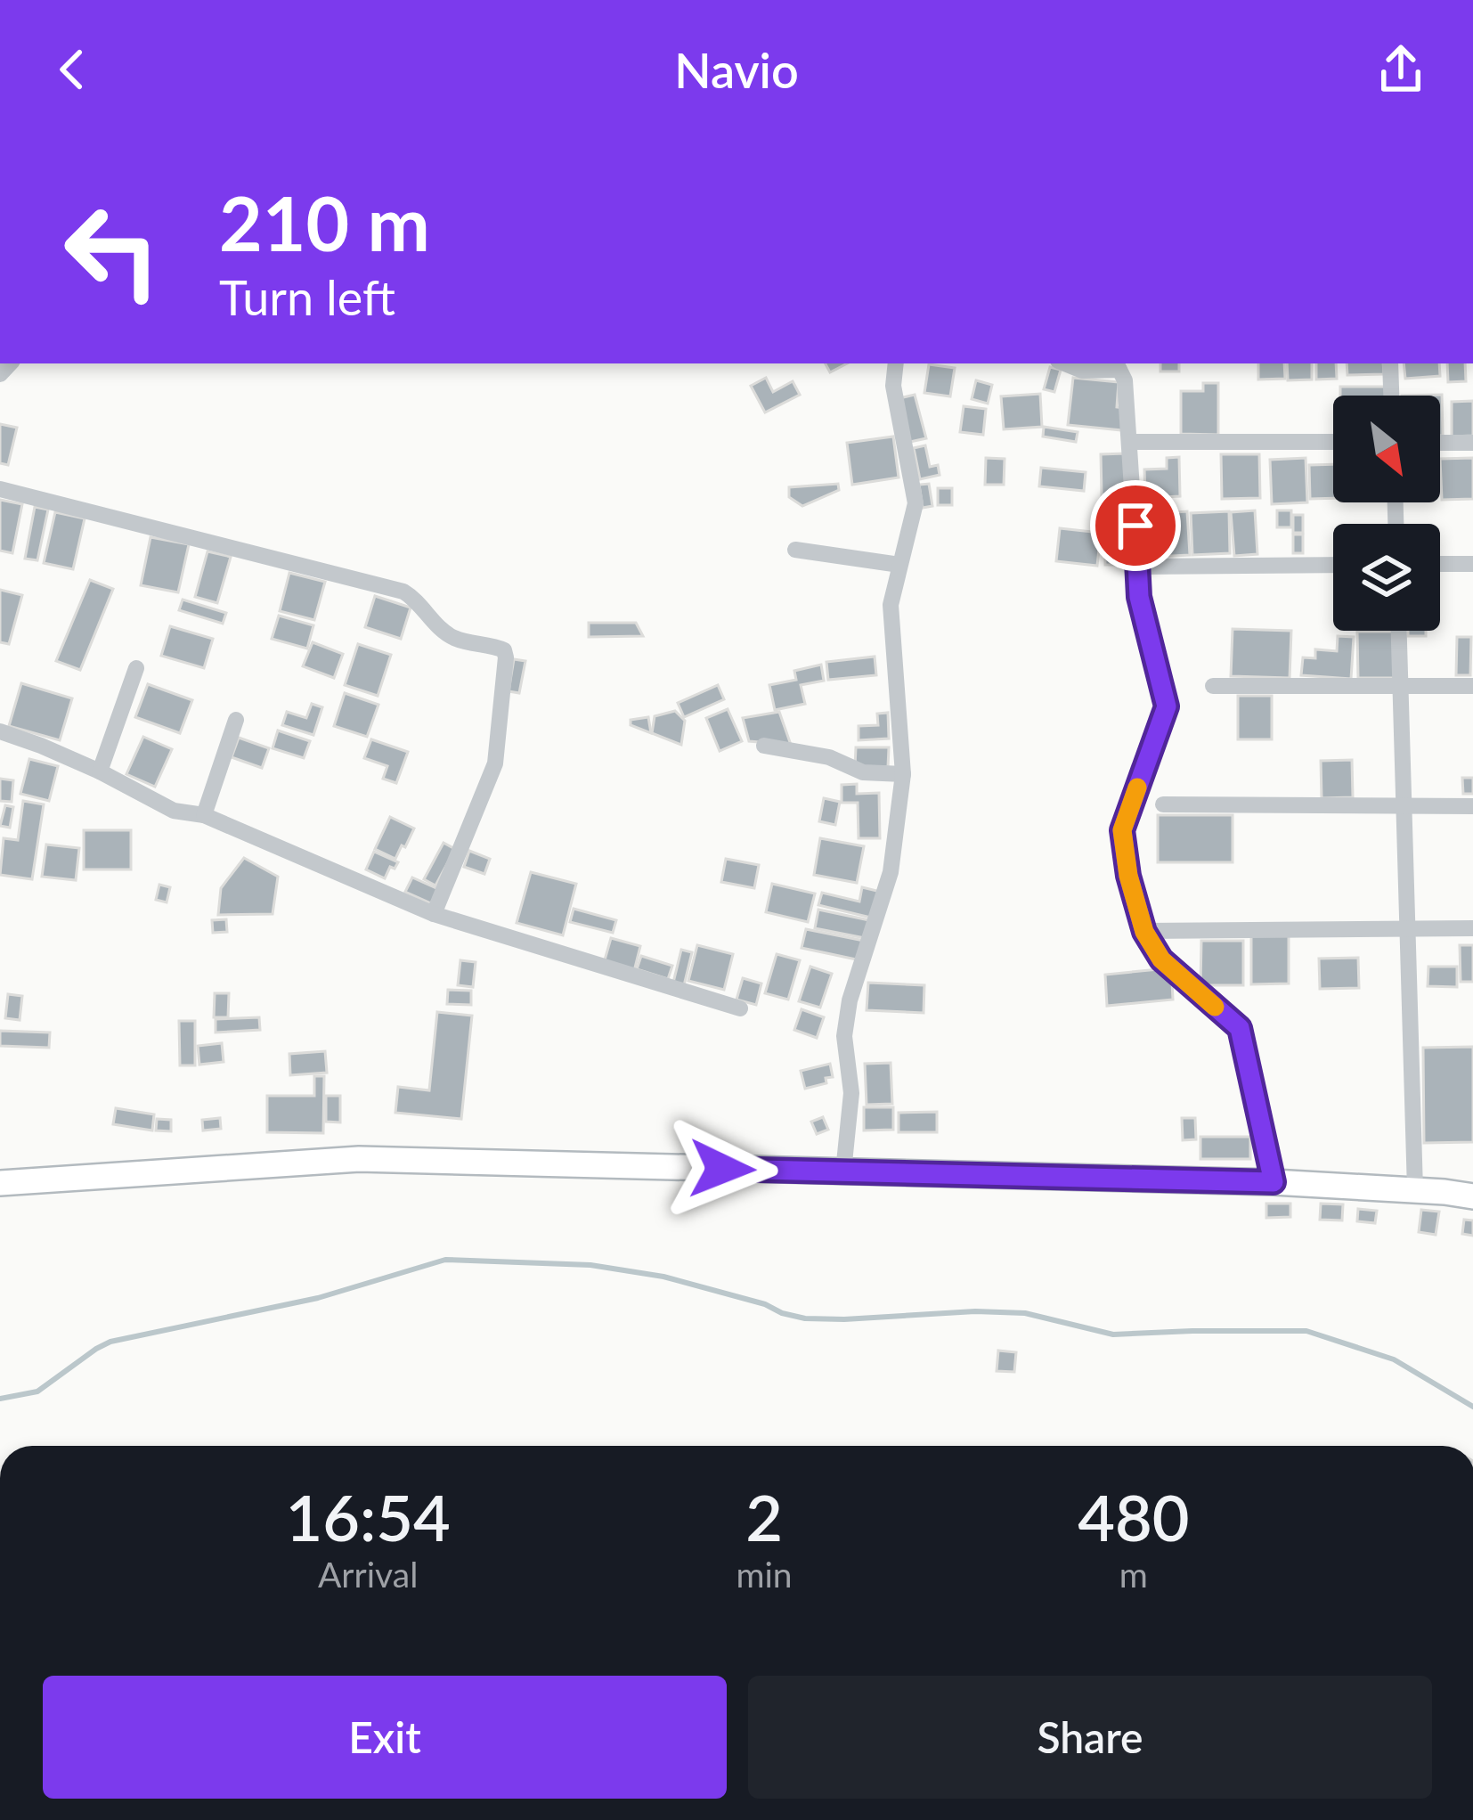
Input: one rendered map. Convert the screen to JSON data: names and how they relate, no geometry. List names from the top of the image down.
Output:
{
  "north": "bottom right",
  "page": {
    "header": "Navio",
    "turn": ["210 m", "Turn left"],
    "eta": [
      "16:54",
      "Arrival",
      "2",
      "min",
      "480",
      "m"
    ],
    "buttons": ["Exit", "Share"]
  }
}
